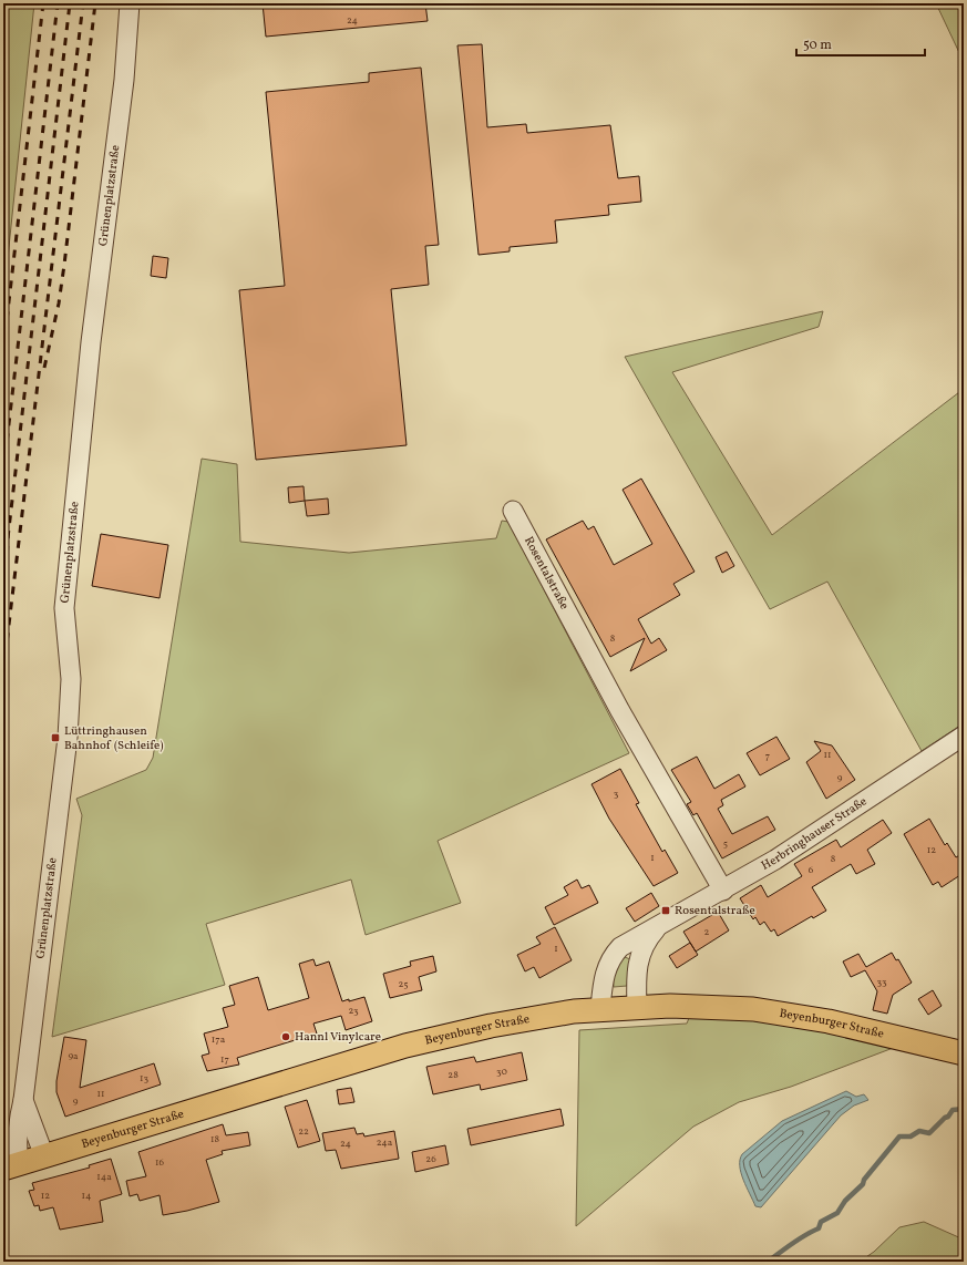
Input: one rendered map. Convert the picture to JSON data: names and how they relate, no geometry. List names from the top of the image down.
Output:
{
  "streets": {
    "main road": ["Beyenburger Straße"],
    "street": ["Grünenplatzstraße", "Rosentalstraße", "Herbringhauser Straße"]
  },
  "crossings": [
    ["Grünenplatzstraße", "Beyenburger Straße"],
    ["Rosentalstraße", "Herbringhauser Straße"],
    ["Herbringhauser Straße", "Beyenburger Straße"]
  ],
  "places": {
    "transit": ["Lüttringhausen Bahnhof (Schleife)", "Rosentalstraße"],
    "other": ["Hannl Vinylcare"]
  },
  "house_numbers": [
    "24",
    "8",
    "11",
    "7",
    "9",
    "3",
    "5",
    "12",
    "1",
    "8",
    "6",
    "2",
    "1",
    "33",
    "25",
    "23",
    "17a",
    "9a",
    "17",
    "30",
    "28",
    "13",
    "11",
    "9",
    "22",
    "18",
    "24a",
    "24",
    "26",
    "16",
    "14a",
    "12",
    "14"
  ],
  "scale_bar": "50 m"
}
